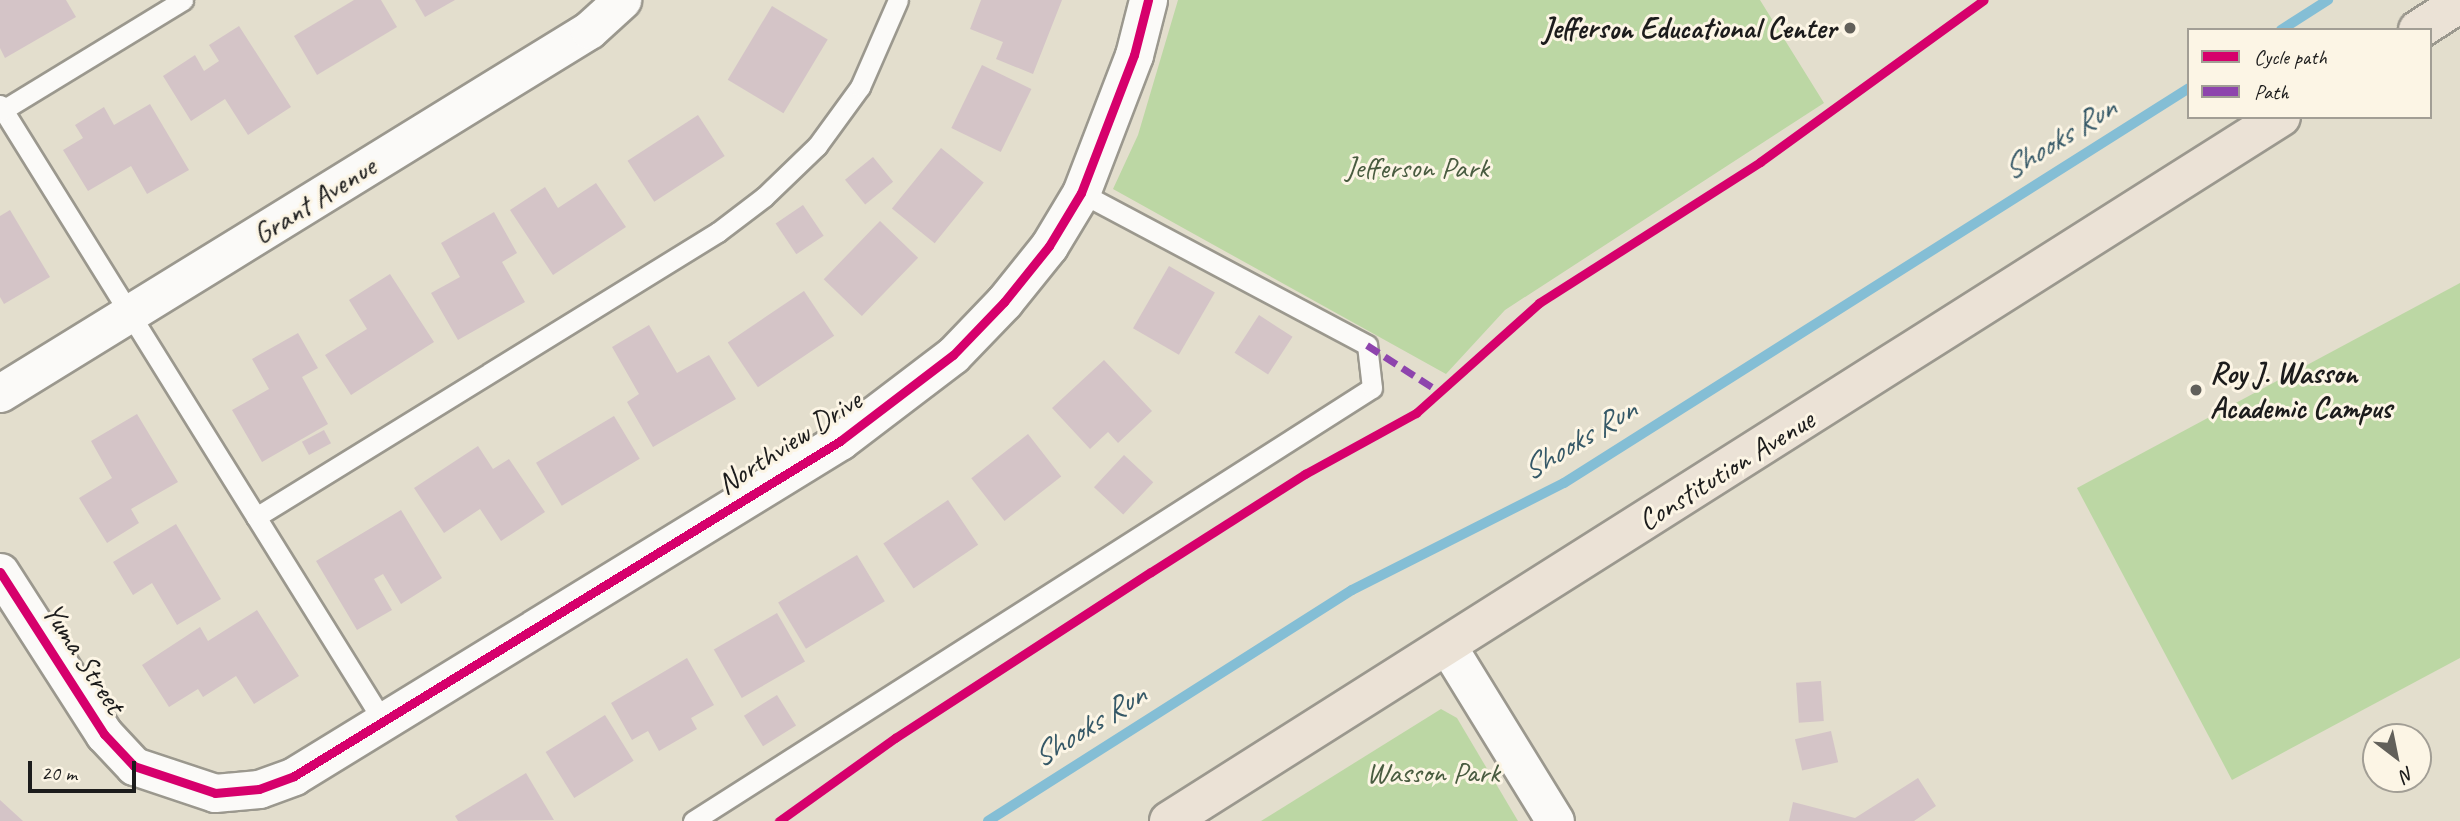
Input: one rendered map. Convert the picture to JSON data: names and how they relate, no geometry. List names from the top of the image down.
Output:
{
  "streets": {
    "main road": ["Constitution Avenue"],
    "street": ["Grant Avenue", "Northview Drive", "Yuma Street"]
  },
  "crossings": [
    ["Northview Drive", "Yuma Street"]
  ],
  "water": ["Shooks Run"],
  "parks": ["Jefferson Park", "Wasson Park"],
  "places": ["Jefferson Educational Center", "Roy J. Wasson Academic Campus"],
  "legend": ["Cycle path", "Path"],
  "scale_bar": "20 m",
  "north": "bottom right"
}
